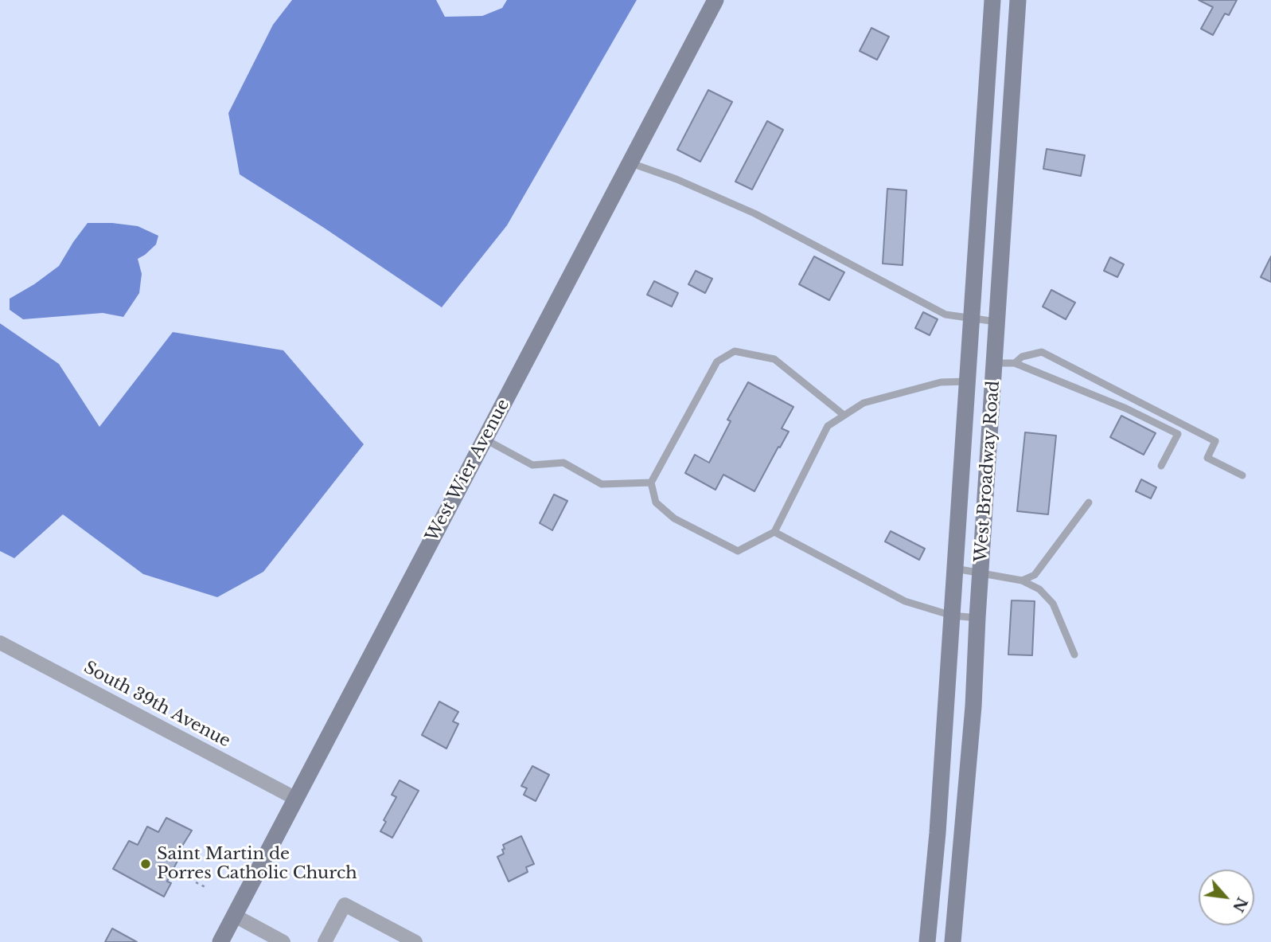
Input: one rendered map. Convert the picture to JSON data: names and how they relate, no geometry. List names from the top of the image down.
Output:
{
  "streets": {
    "main road": ["West Wier Avenue", "West Broadway Road"],
    "street": ["South 39th Avenue"]
  },
  "crossings": [
    ["West Wier Avenue", "South 39th Avenue"]
  ],
  "places": ["Saint Martin de Porres Catholic Church"],
  "north": "bottom right"
}
